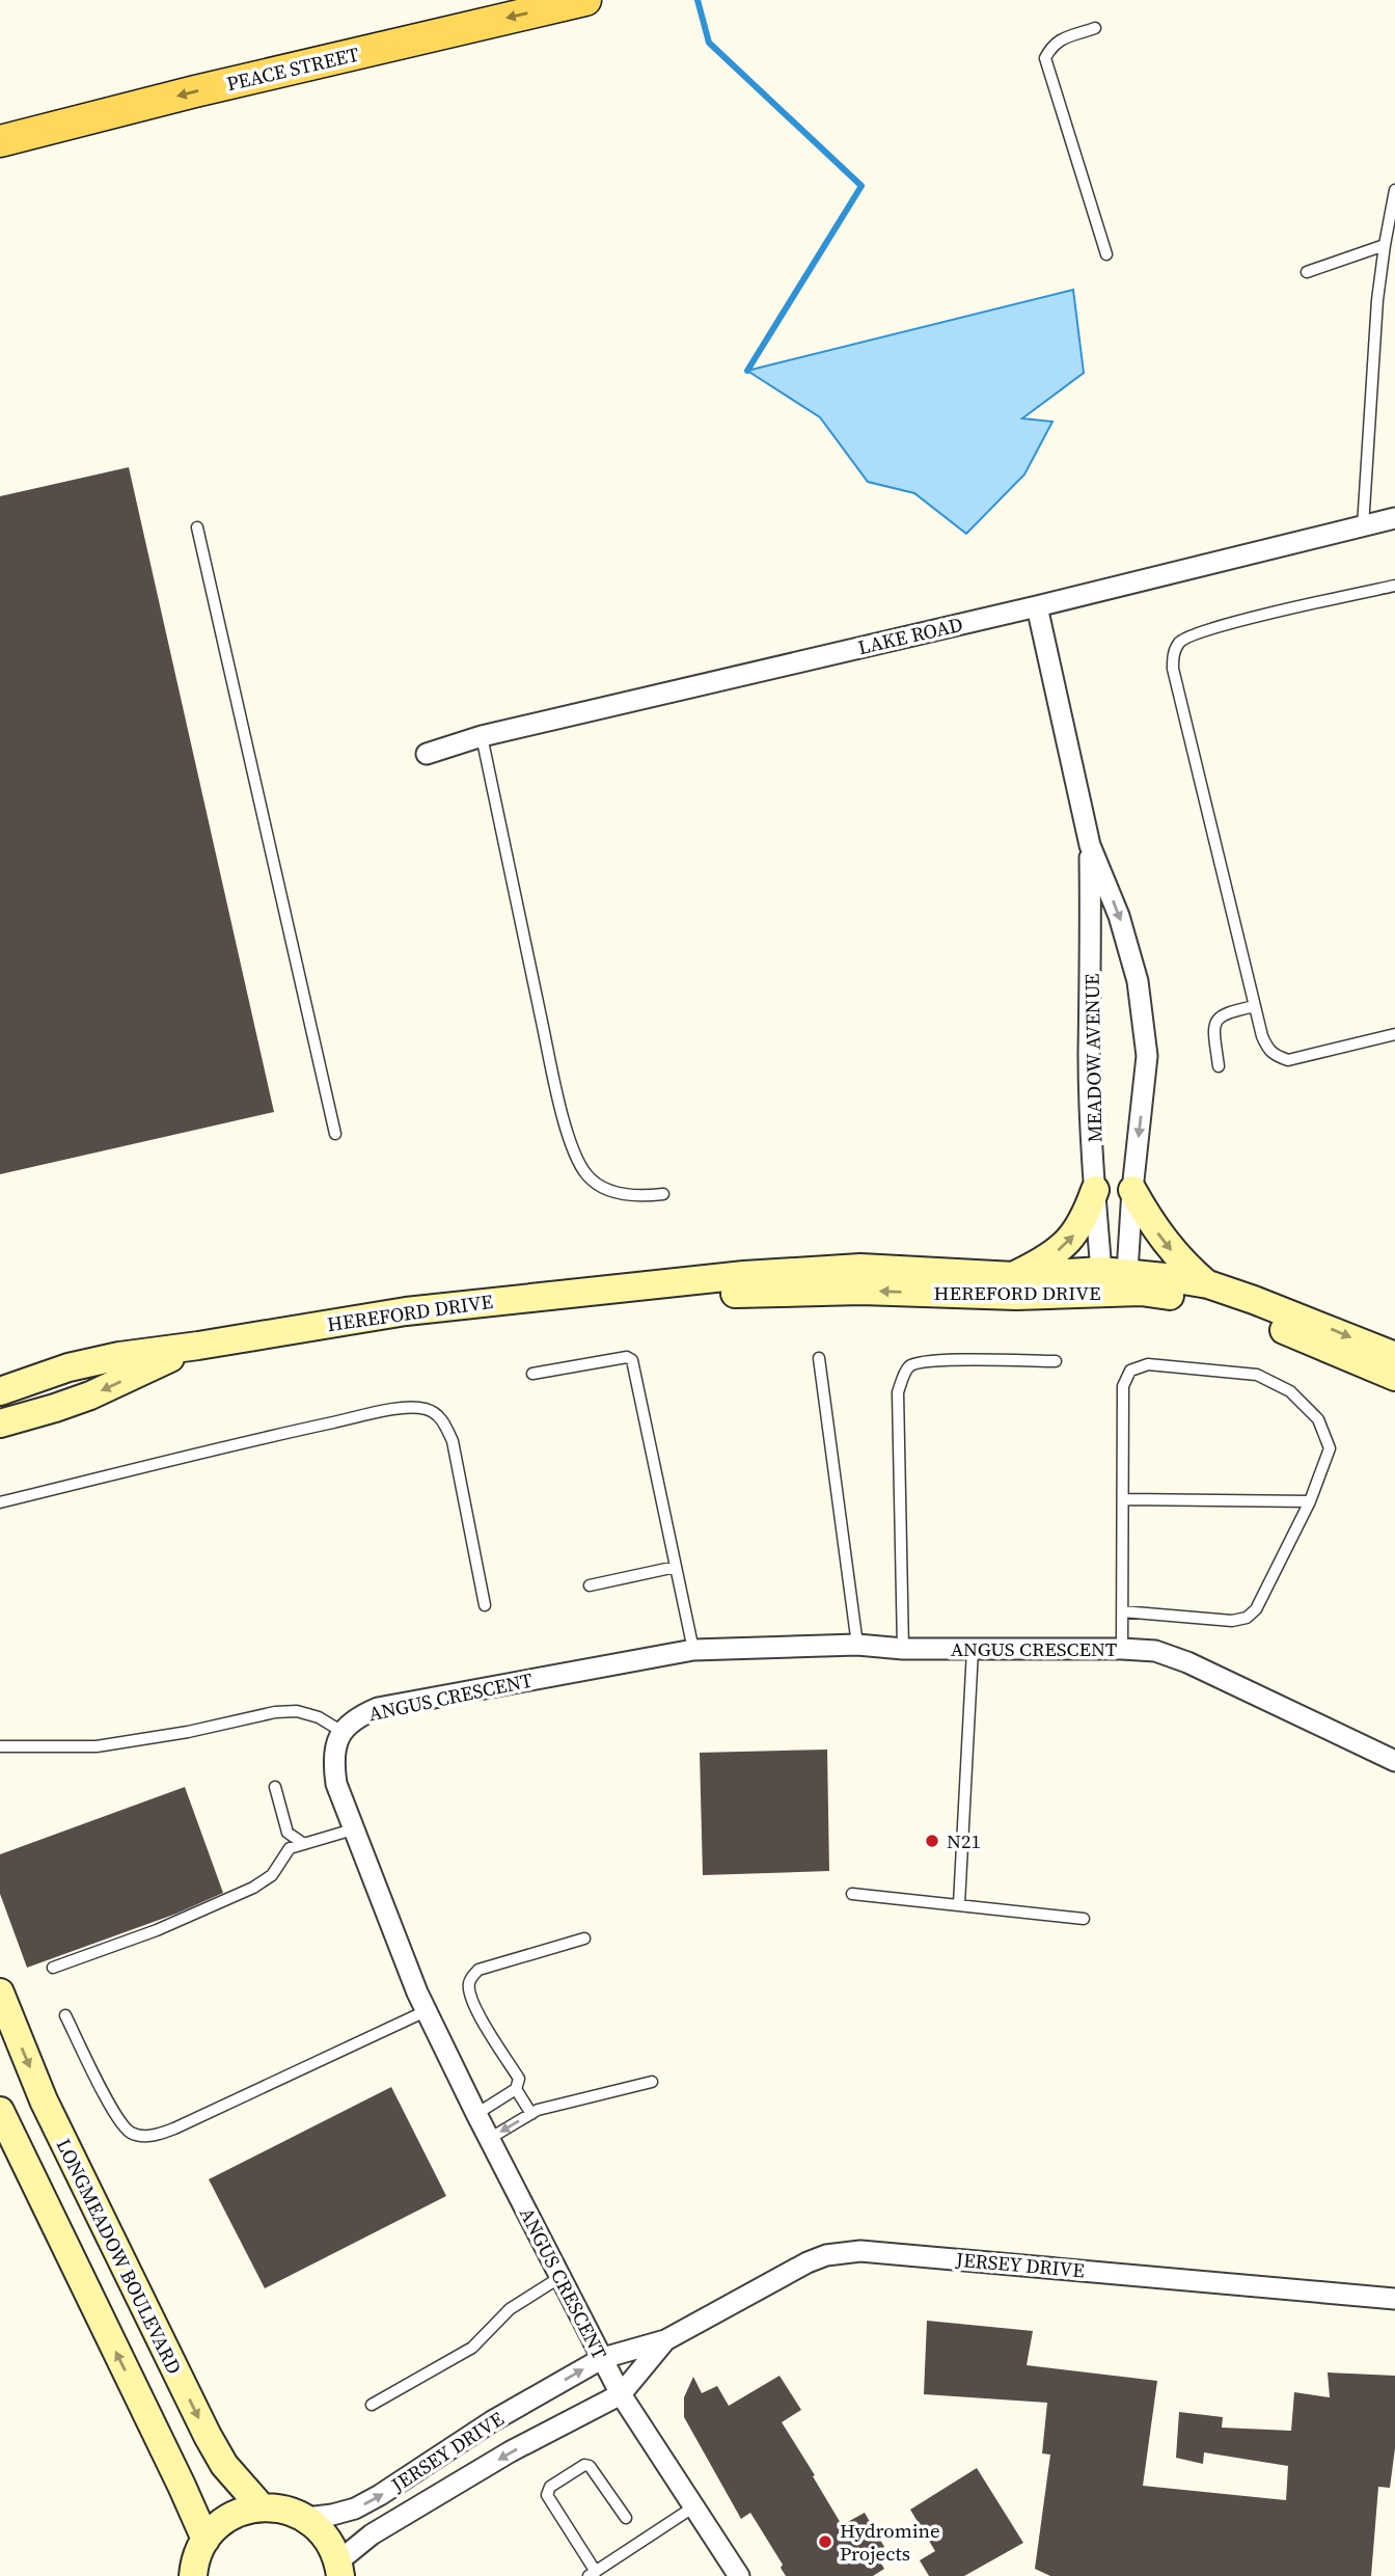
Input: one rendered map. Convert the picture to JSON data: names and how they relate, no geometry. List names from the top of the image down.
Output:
{
  "streets": {
    "main road": ["PEACE STREET"],
    "street": [
      "LAKE ROAD",
      "MEADOW AVENUE",
      "HEREFORD DRIVE",
      "ANGUS CRESCENT",
      "LONGMEADOW BOULEVARD",
      "JERSEY DRIVE"
    ]
  },
  "crossings": [
    ["LAKE ROAD", "MEADOW AVENUE"],
    ["MEADOW AVENUE", "HEREFORD DRIVE"],
    ["ANGUS CRESCENT", "JERSEY DRIVE"]
  ],
  "one_way": ["PEACE STREET"],
  "places": ["N21", "Hydromine Projects"]
}
